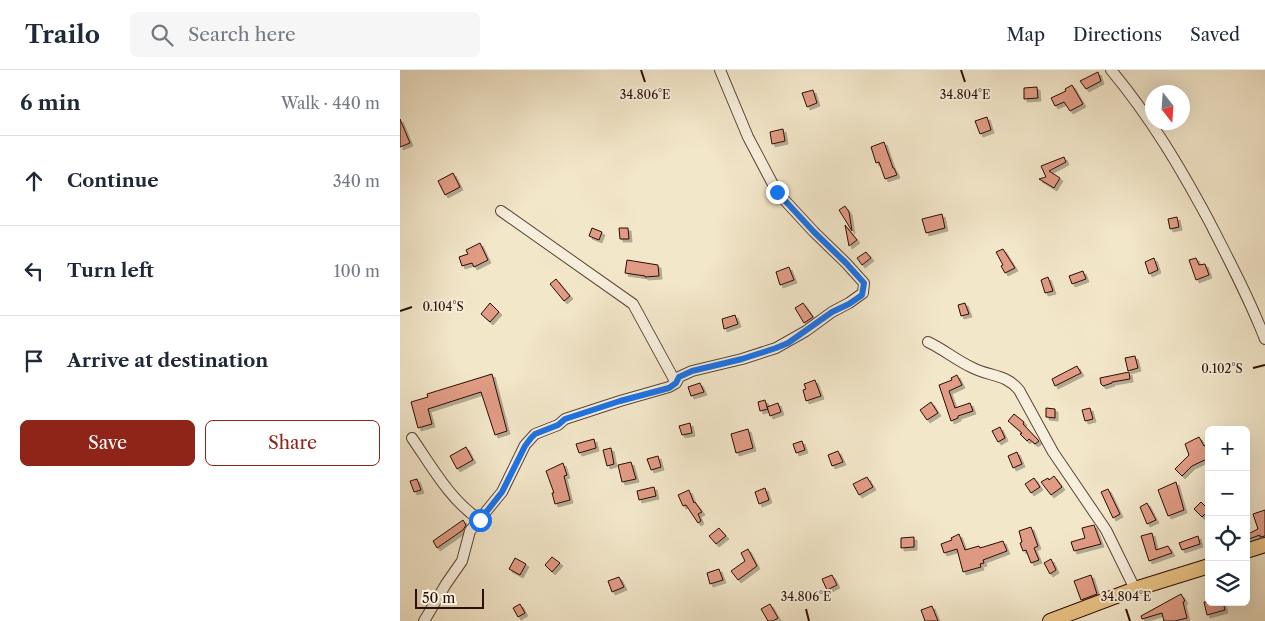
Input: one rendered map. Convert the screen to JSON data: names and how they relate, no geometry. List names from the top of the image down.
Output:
{
  "scale_bar": "50 m",
  "north": "bottom",
  "page": {
    "header": "Trailo",
    "search": "Search here",
    "nav": ["Map", "Directions", "Saved"],
    "heading": ["6 min", "Walk · 440 m"],
    "list": [
      ["Continue", "340 m"],
      ["Turn left", "100 m"],
      "Arrive at destination"
    ],
    "buttons": ["Save", "Share"],
    "map_buttons": ["+", "−"],
    "scale": "50 m"
  },
  "coordinates": [
    "34.806°E",
    "34.804°E",
    "0.104°S",
    "0.102°S"
  ]
}
